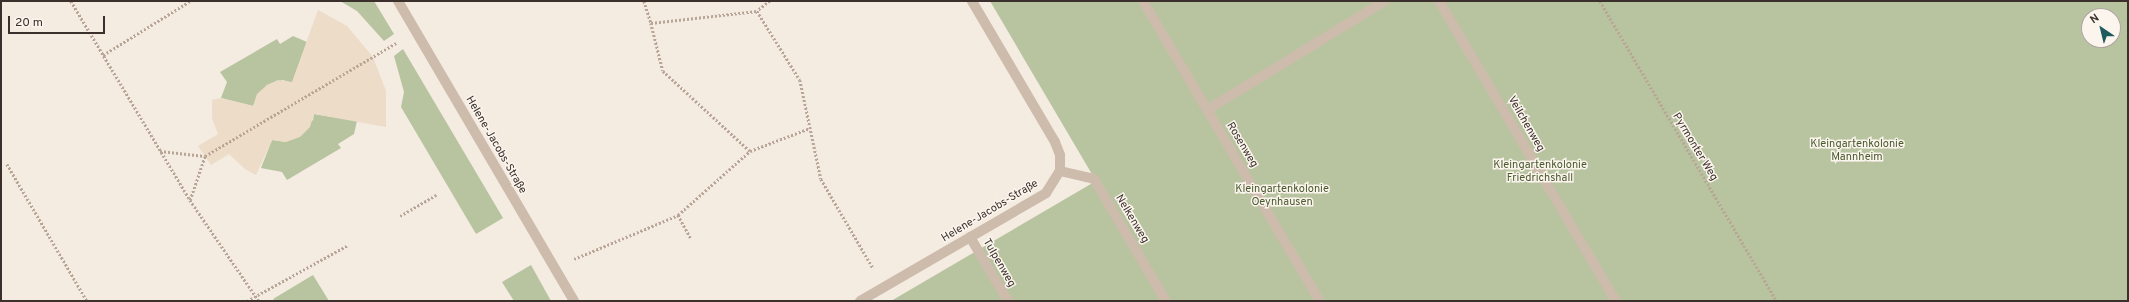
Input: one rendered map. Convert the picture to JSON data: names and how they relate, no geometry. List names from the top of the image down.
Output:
{
  "streets": {
    "street": [
      "Veilchenweg",
      "Helene-Jacobs-Straße",
      "Rosenweg",
      "Nelkenweg",
      "Tulpenweg"
    ],
    "path": ["Pyrmonter Weg"]
  },
  "crossings": [
    ["Helene-Jacobs-Straße", "Nelkenweg"],
    ["Helene-Jacobs-Straße", "Tulpenweg"]
  ],
  "parks": ["Kleingartenkolonie Mannheim", "Kleingartenkolonie Friedrichshall", "Kleingartenkolonie Oeynhausen"],
  "scale_bar": "20 m",
  "north": "top left"
}
